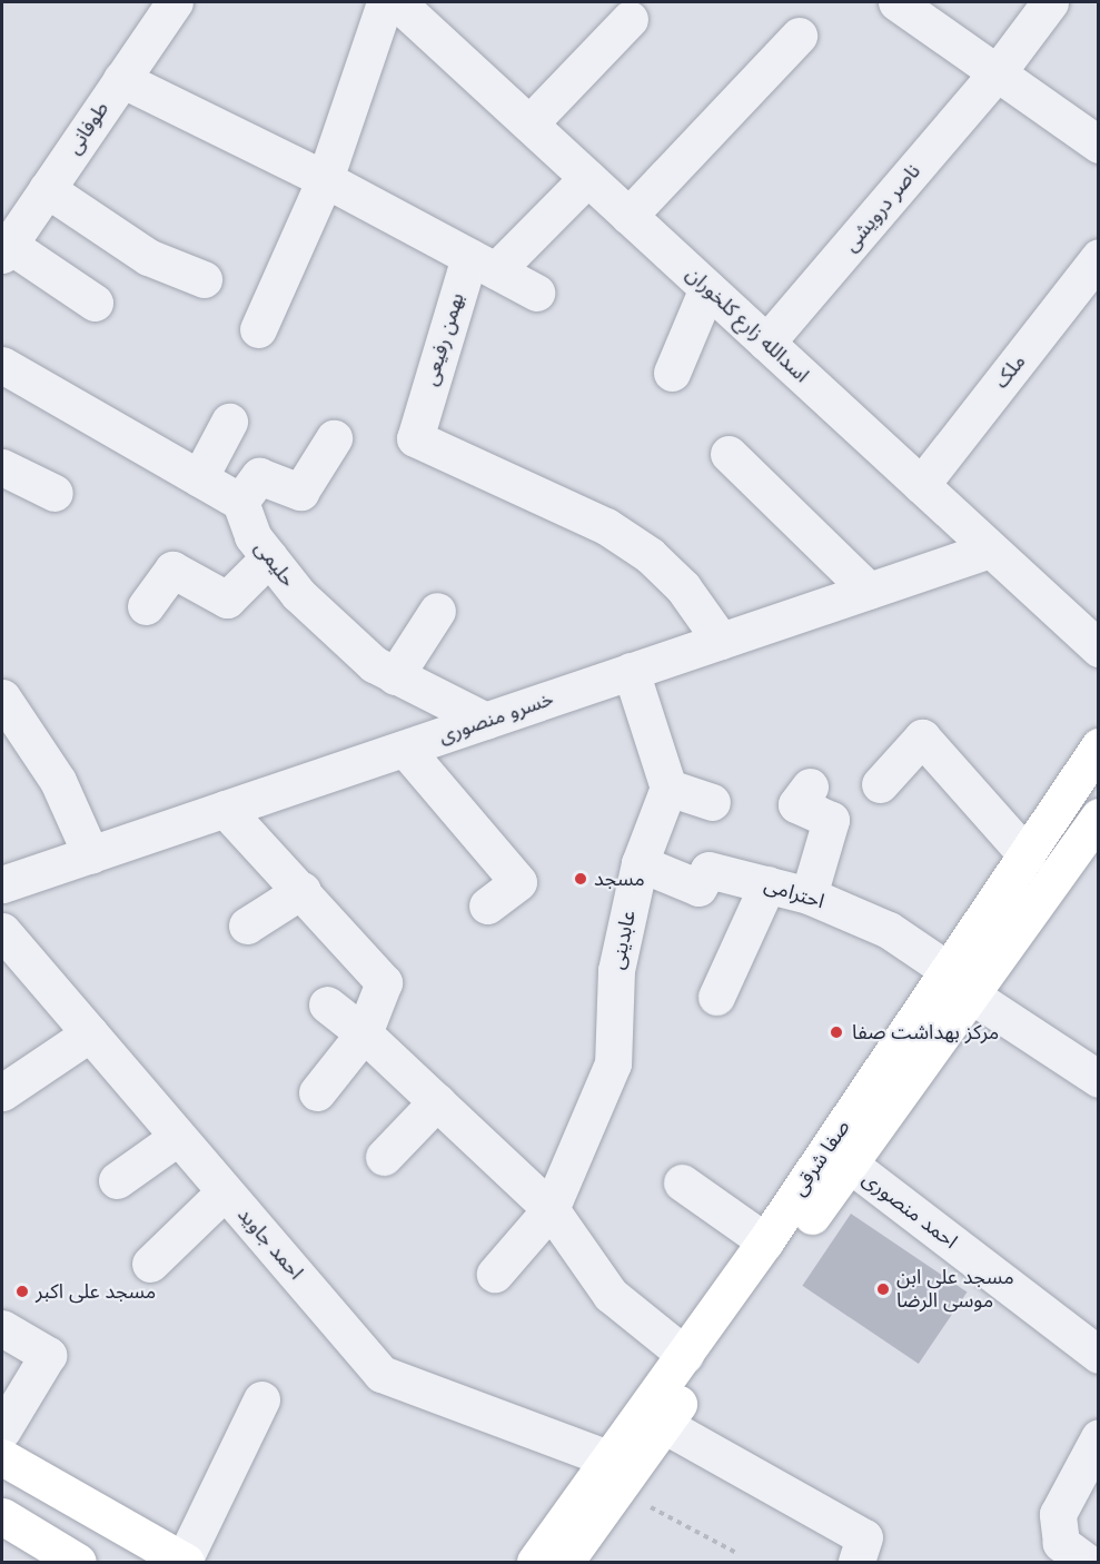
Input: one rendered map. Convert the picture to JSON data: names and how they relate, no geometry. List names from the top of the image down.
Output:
{
  "streets": {
    "main road": ["صفا شرقی"],
    "street": [
      "طوفانی",
      "ناصر درویشی",
      "اسدالله زارع کلخوران",
      "بهمن رفیعی",
      "ملک",
      "حلیمی",
      "خسرو منصوری",
      "احترامی",
      "عابدینی",
      "احمد منصوری",
      "احمد جاوید"
    ]
  },
  "crossings": [
    ["ناصر درویشی", "اسدالله زارع کلخوران"],
    ["اسدالله زارع کلخوران", "ملک"],
    ["اسدالله زارع کلخوران", "خسرو منصوری"],
    ["بهمن رفیعی", "خسرو منصوری"],
    ["حلیمی", "خسرو منصوری"],
    ["احترامی", "عابدینی"],
    ["احترامی", "صفا شرقی"],
    ["صفا شرقی", "احمد منصوری"],
    ["صفا شرقی", "احمد جاوید"]
  ],
  "places": [
    "مسجد",
    "مرکز بهداشت صفا",
    "مسجد علی ابن موسی الرضا",
    "مسجد علی اکبر"
  ]
}
